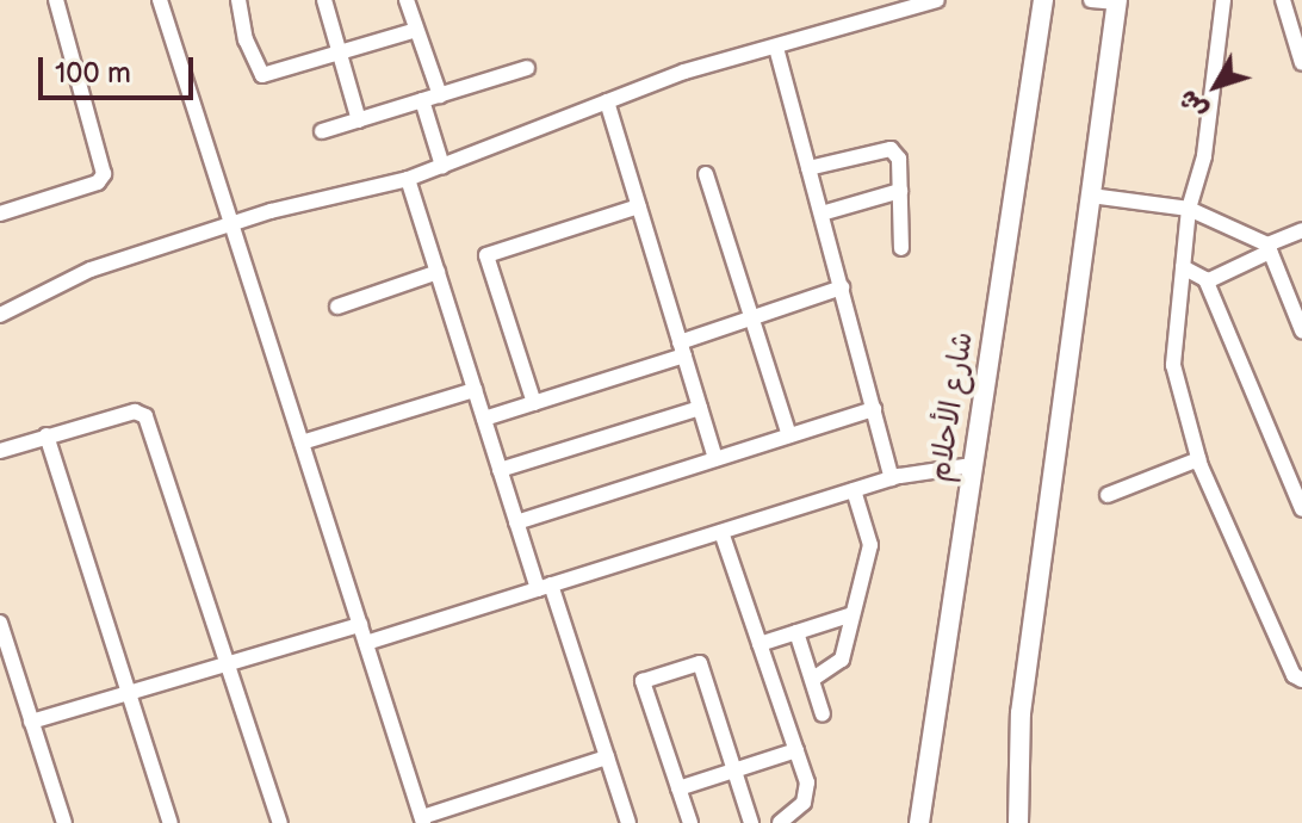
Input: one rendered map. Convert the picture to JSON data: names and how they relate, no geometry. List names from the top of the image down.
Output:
{
  "streets": {
    "main road": ["شارع الأحلام"]
  },
  "scale_bar": "100 m",
  "north": "bottom left"
}
